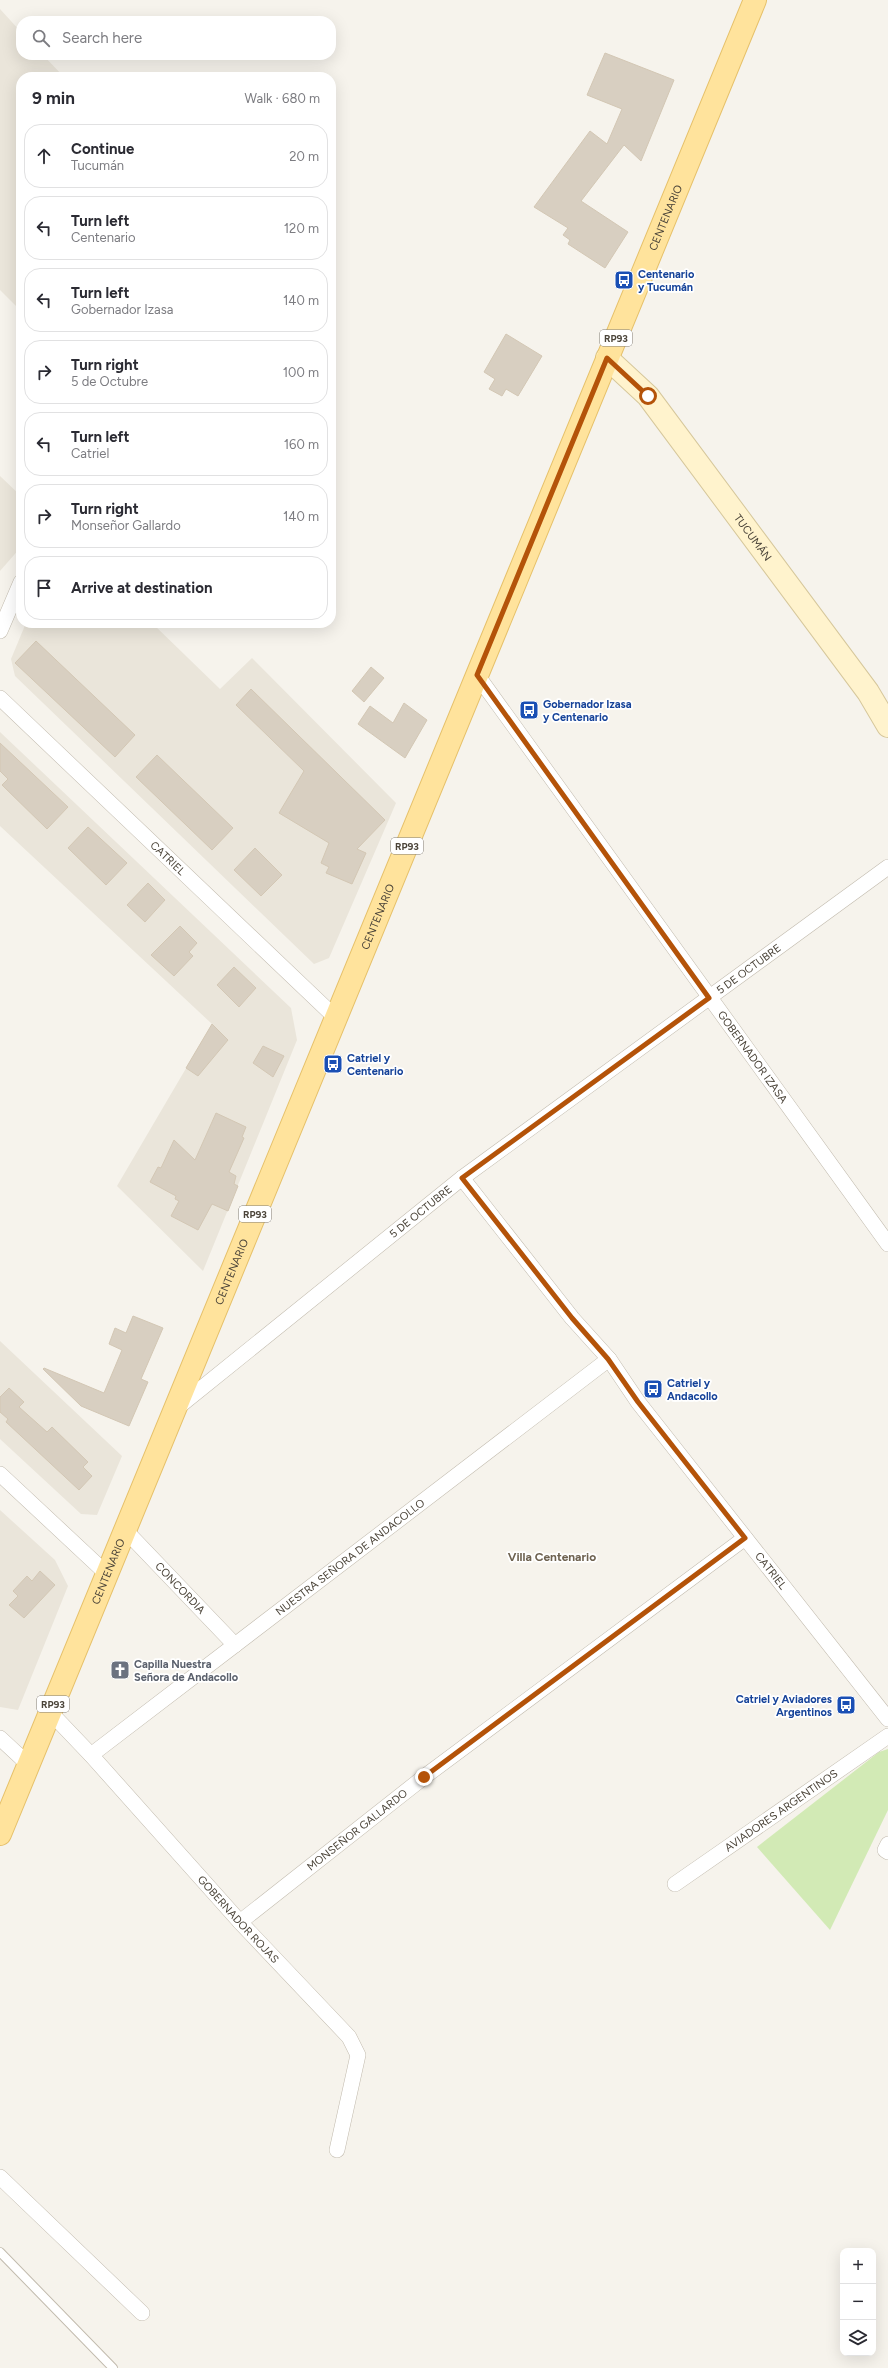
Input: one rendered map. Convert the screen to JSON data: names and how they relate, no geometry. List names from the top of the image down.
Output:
{
  "streets": {
    "main road": ["CENTENARIO", "RP93", "TUCUMÁN"],
    "street": [
      "CATRIEL",
      "5 DE OCTUBRE",
      "GOBERNADOR IZASA",
      "NUESTRA SEÑORA DE ANDACOLLO",
      "CONCORDIA",
      "AVIADORES ARGENTINOS",
      "MONSEÑOR GALLARDO",
      "GOBERNADOR ROJAS"
    ]
  },
  "crossings": [
    ["CENTENARIO", "TUCUMÁN"],
    ["CENTENARIO", "CATRIEL"],
    ["CENTENARIO", "5 DE OCTUBRE"],
    ["CENTENARIO", "GOBERNADOR IZASA"],
    ["CENTENARIO", "CONCORDIA"],
    ["CENTENARIO", "GOBERNADOR ROJAS"],
    ["CATRIEL", "5 DE OCTUBRE"],
    ["CATRIEL", "NUESTRA SEÑORA DE ANDACOLLO"],
    ["CATRIEL", "MONSEÑOR GALLARDO"],
    ["5 DE OCTUBRE", "GOBERNADOR IZASA"],
    ["NUESTRA SEÑORA DE ANDACOLLO", "CONCORDIA"],
    ["NUESTRA SEÑORA DE ANDACOLLO", "GOBERNADOR ROJAS"],
    ["MONSEÑOR GALLARDO", "GOBERNADOR ROJAS"]
  ],
  "districts": ["Villa Centenario"],
  "places": {
    "bus stop": [
      "Centenario y Tucumán",
      "Gobernador Izasa y Centenario",
      "Catriel y Centenario",
      "Catriel y Andacollo",
      "Catriel y Aviadores Argentinos"
    ],
    "church": ["Capilla Nuestra Señora de Andacollo"]
  },
  "page": {
    "search": "Search here",
    "heading": ["9 min", "Walk · 680 m"],
    "list": [
      ["Continue", "Tucumán", "20 m"],
      ["Turn left", "Centenario", "120 m"],
      ["Turn left", "Gobernador Izasa", "140 m"],
      ["Turn right", "5 de Octubre", "100 m"],
      ["Turn left", "Catriel", "160 m"],
      ["Turn right", "Monseñor Gallardo", "140 m"],
      "Arrive at destination"
    ],
    "map_buttons": ["+", "−"]
  }
}
